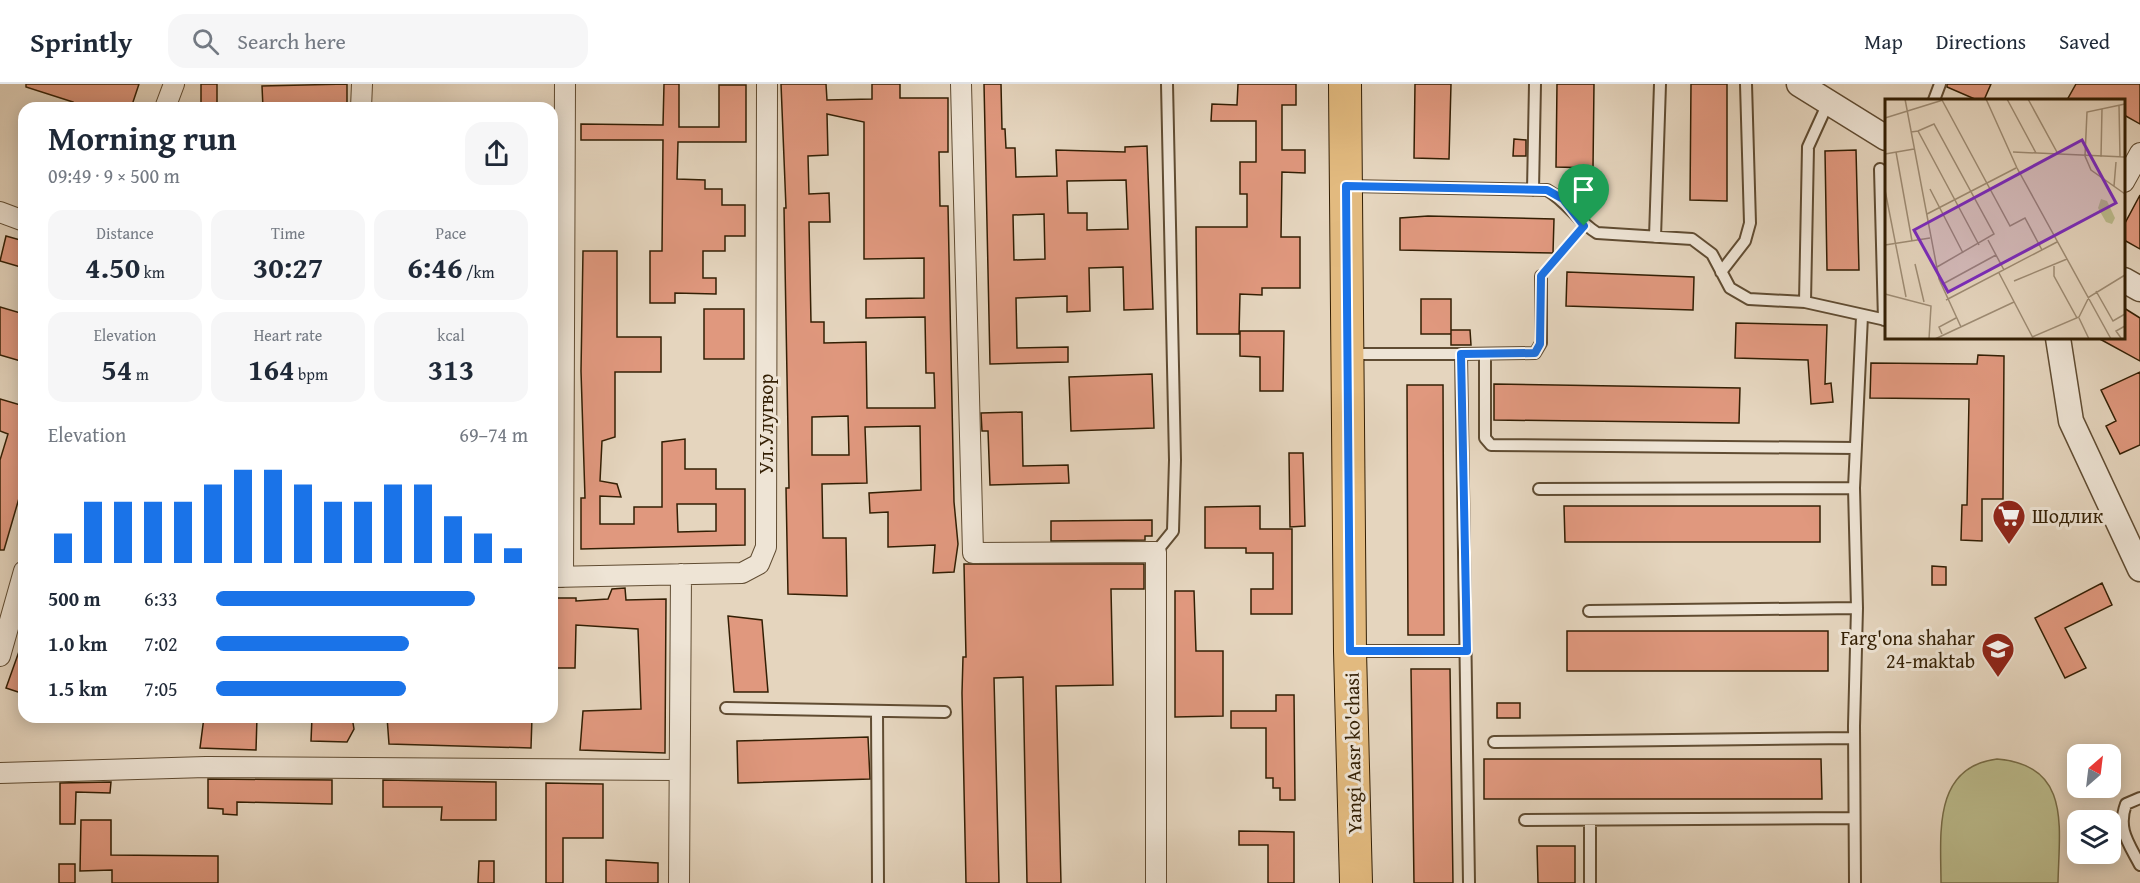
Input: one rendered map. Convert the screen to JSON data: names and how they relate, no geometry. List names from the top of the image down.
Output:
{
  "streets": {
    "main road": ["Yangi Aasr ko'chasi"],
    "street": ["Ул.Улугвор"]
  },
  "places": {
    "supermarket": ["Шодлик"],
    "school or university": ["Farg'ona shahar 24-maktab"]
  },
  "north": "top right",
  "page": {
    "header": "Sprintly",
    "search": "Search here",
    "nav": ["Map", "Directions", "Saved"],
    "heading": ["Morning run", "09:49 · 9 × 500 m"],
    "stats": [
      ["Distance", "4.50 km"],
      ["Time", "30:27"],
      ["Pace", "6:46 /km"],
      ["Elevation", "54 m"],
      ["Heart rate", "164 bpm"],
      ["kcal", "313"]
    ],
    "chart": ["Elevation", "69–74 m"],
    "list": [
      {
        "name": "500 m",
        "note": "6:33"
      },
      {
        "name": "1.0 km",
        "note": "7:02"
      },
      {
        "name": "1.5 km",
        "note": "7:05"
      }
    ]
  }
}
